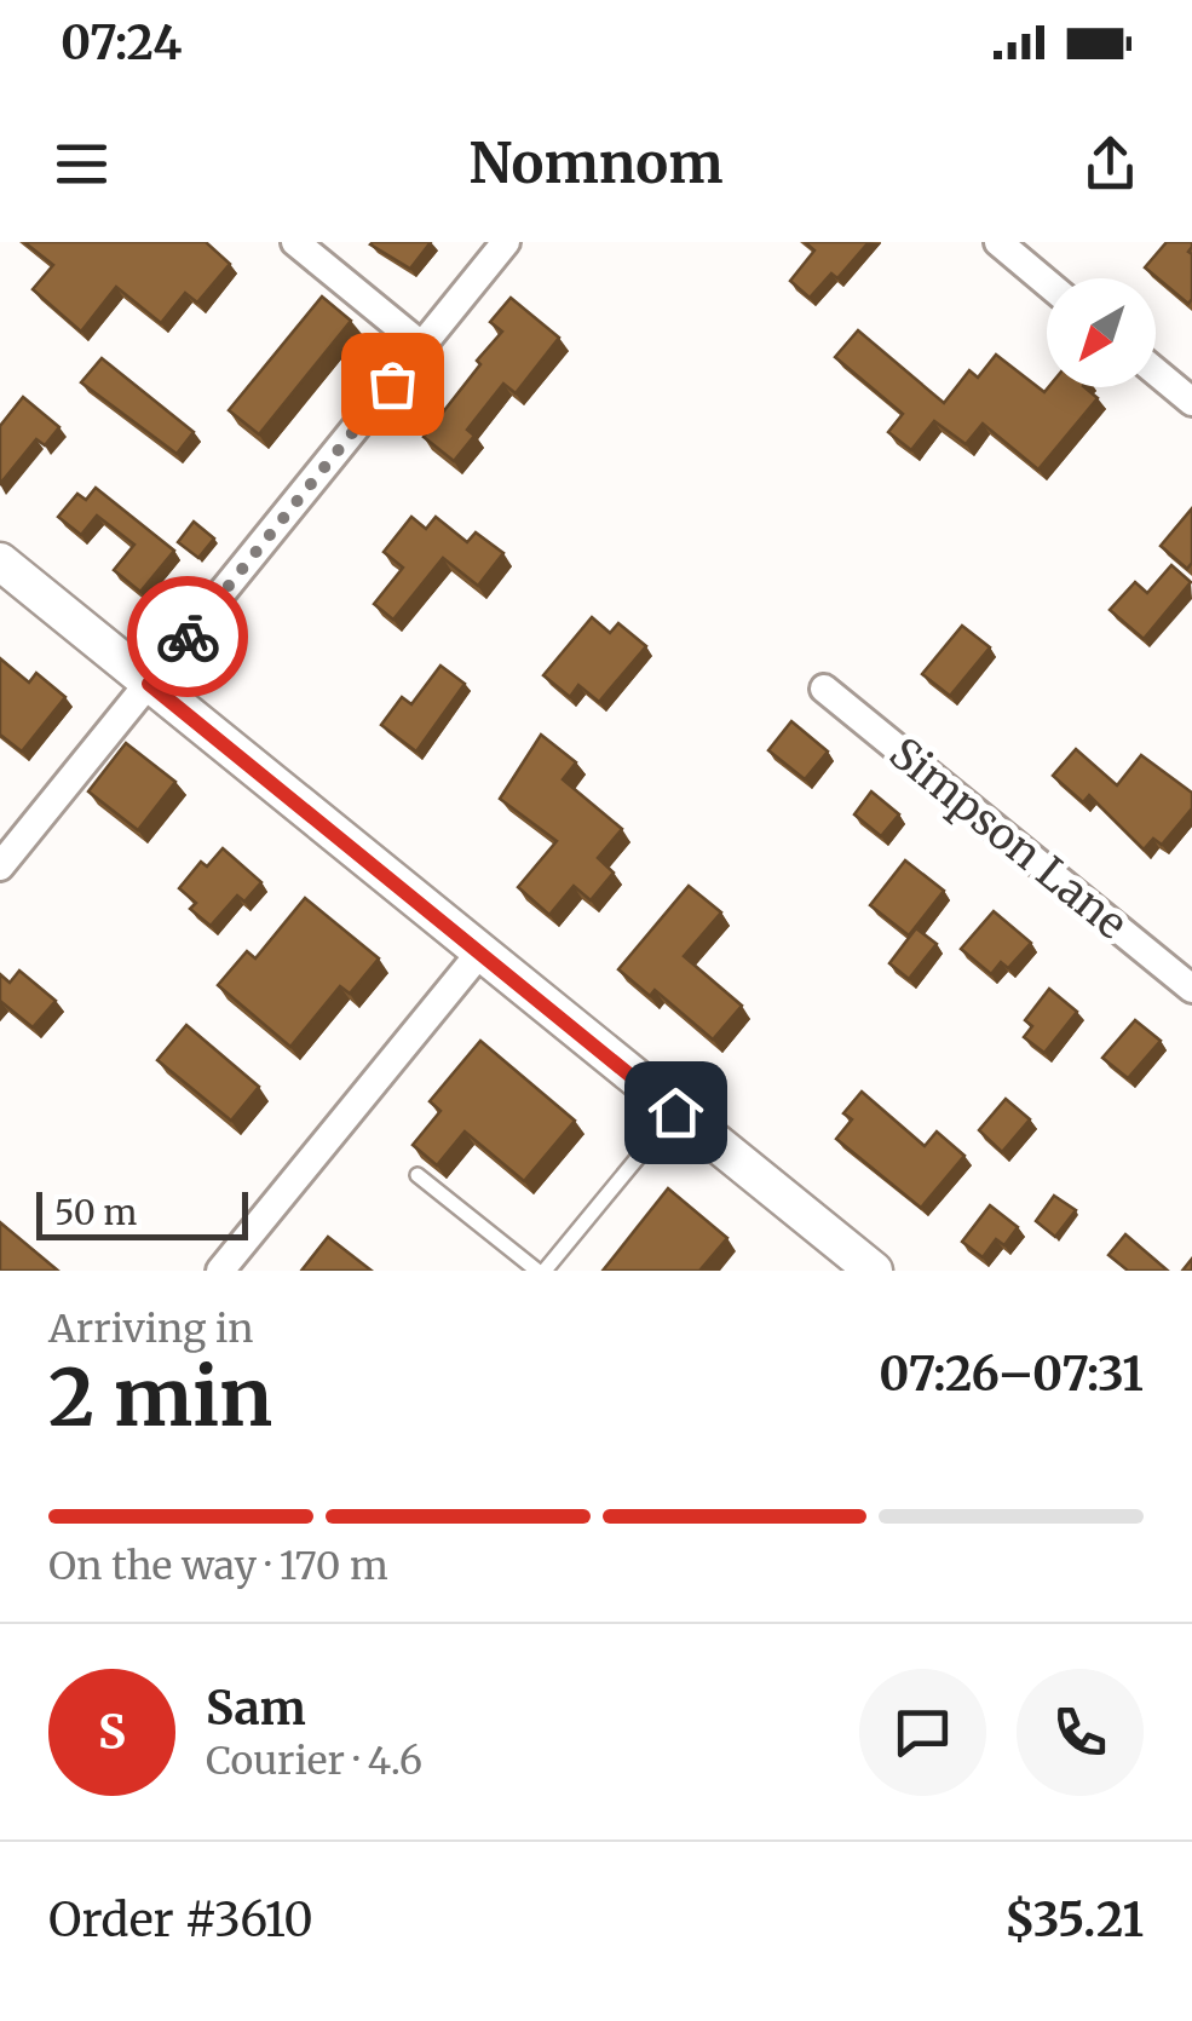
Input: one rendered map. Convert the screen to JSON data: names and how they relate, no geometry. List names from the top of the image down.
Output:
{
  "streets": {
    "street": ["Simpson Lane"]
  },
  "scale_bar": "50 m",
  "north": "bottom left",
  "page": {
    "status": "07:24",
    "header": "Nomnom",
    "scale": "50 m",
    "heading": ["2 min", "Arriving in", "07:26–07:31"],
    "panel": [
      "Sam",
      "Courier · 4.6",
      "Order #3610",
      "$35.21"
    ],
    "bar": "On the way · 170 m",
    "round": "S"
  }
}
